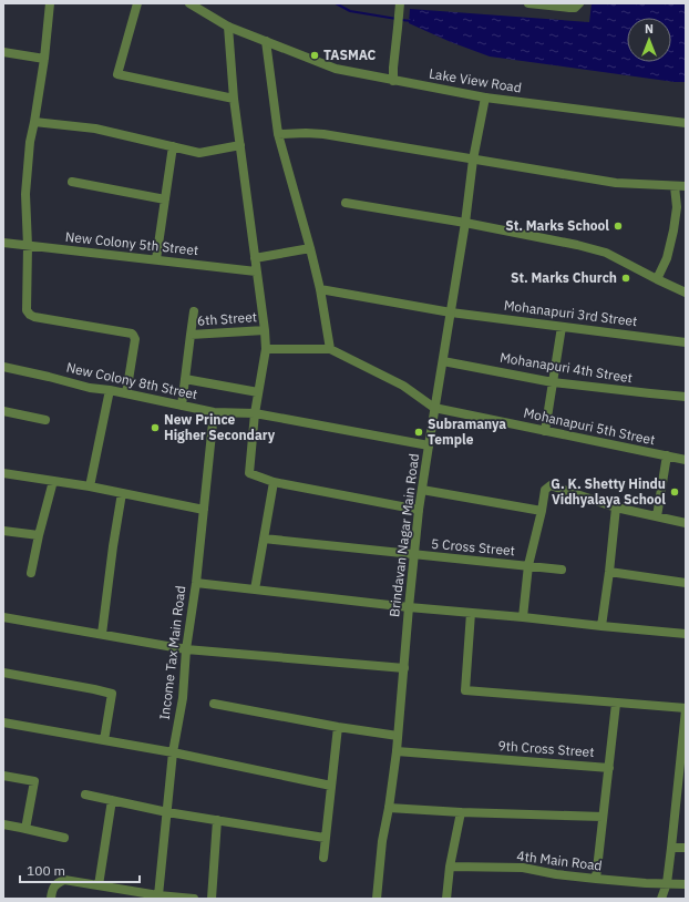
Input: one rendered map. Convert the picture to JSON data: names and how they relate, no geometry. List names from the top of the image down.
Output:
{
  "streets": {
    "street": [
      "Lake View Road",
      "New Colony 5th Street",
      "Mohanapuri 3rd Street",
      "6th Street",
      "Mohanapuri 4th Street",
      "New Colony 8th Street",
      "Mohanapuri 5th Street",
      "Brindavan Nagar Main Road",
      "5 Cross Street",
      "Income Tax Main Road",
      "9th Cross Street",
      "4th Main Road"
    ]
  },
  "crossings": [
    ["Lake View Road", "Brindavan Nagar Main Road"],
    ["Mohanapuri 3rd Street", "Brindavan Nagar Main Road"],
    ["6th Street", "New Colony 8th Street"],
    ["Mohanapuri 4th Street", "Brindavan Nagar Main Road"],
    ["New Colony 8th Street", "Brindavan Nagar Main Road"],
    ["New Colony 8th Street", "Income Tax Main Road"],
    ["Mohanapuri 5th Street", "Brindavan Nagar Main Road"],
    ["Brindavan Nagar Main Road", "5 Cross Street"],
    ["Brindavan Nagar Main Road", "9th Cross Street"]
  ],
  "places": [
    "TASMAC",
    "St. Marks School",
    "St. Marks Church",
    "New Prince Higher Secondary",
    "Subramanya Temple",
    "G. K. Shetty Hindu Vidhyalaya School"
  ],
  "scale_bar": "100 m",
  "north": "top"
}
